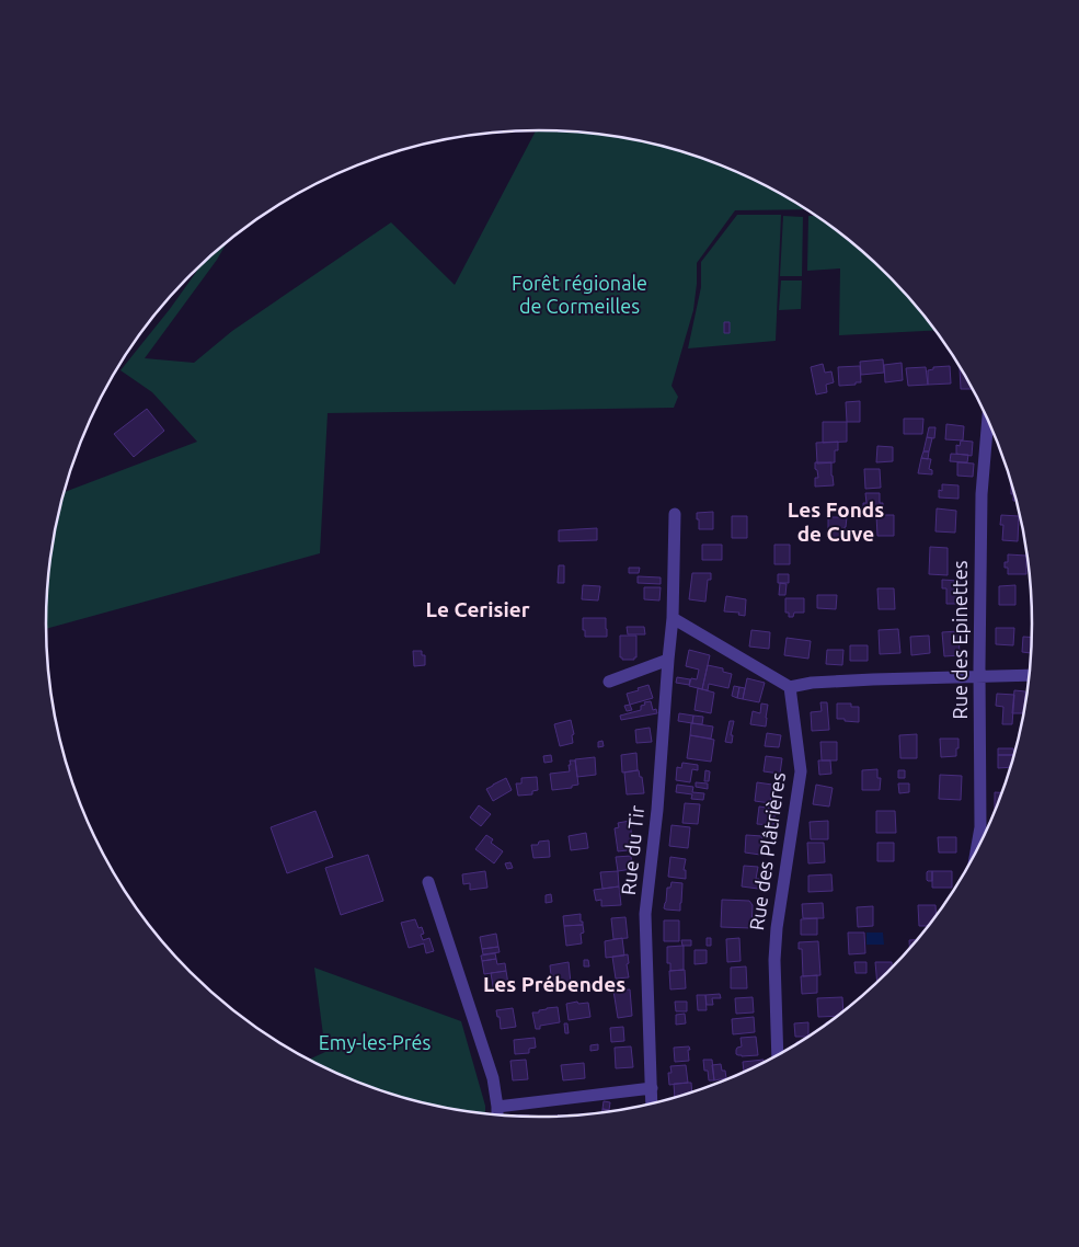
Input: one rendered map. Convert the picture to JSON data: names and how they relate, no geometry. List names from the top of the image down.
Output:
{
  "streets": {
    "street": ["Rue des Epinettes", "Rue du Tir", "Rue des Plâtrières"]
  },
  "districts": ["Les Fonds de Cuve", "Le Cerisier", "Les Prébendes"],
  "parks": ["Forêt régionale de Cormeilles", "Emy-les-Prés"]
}
